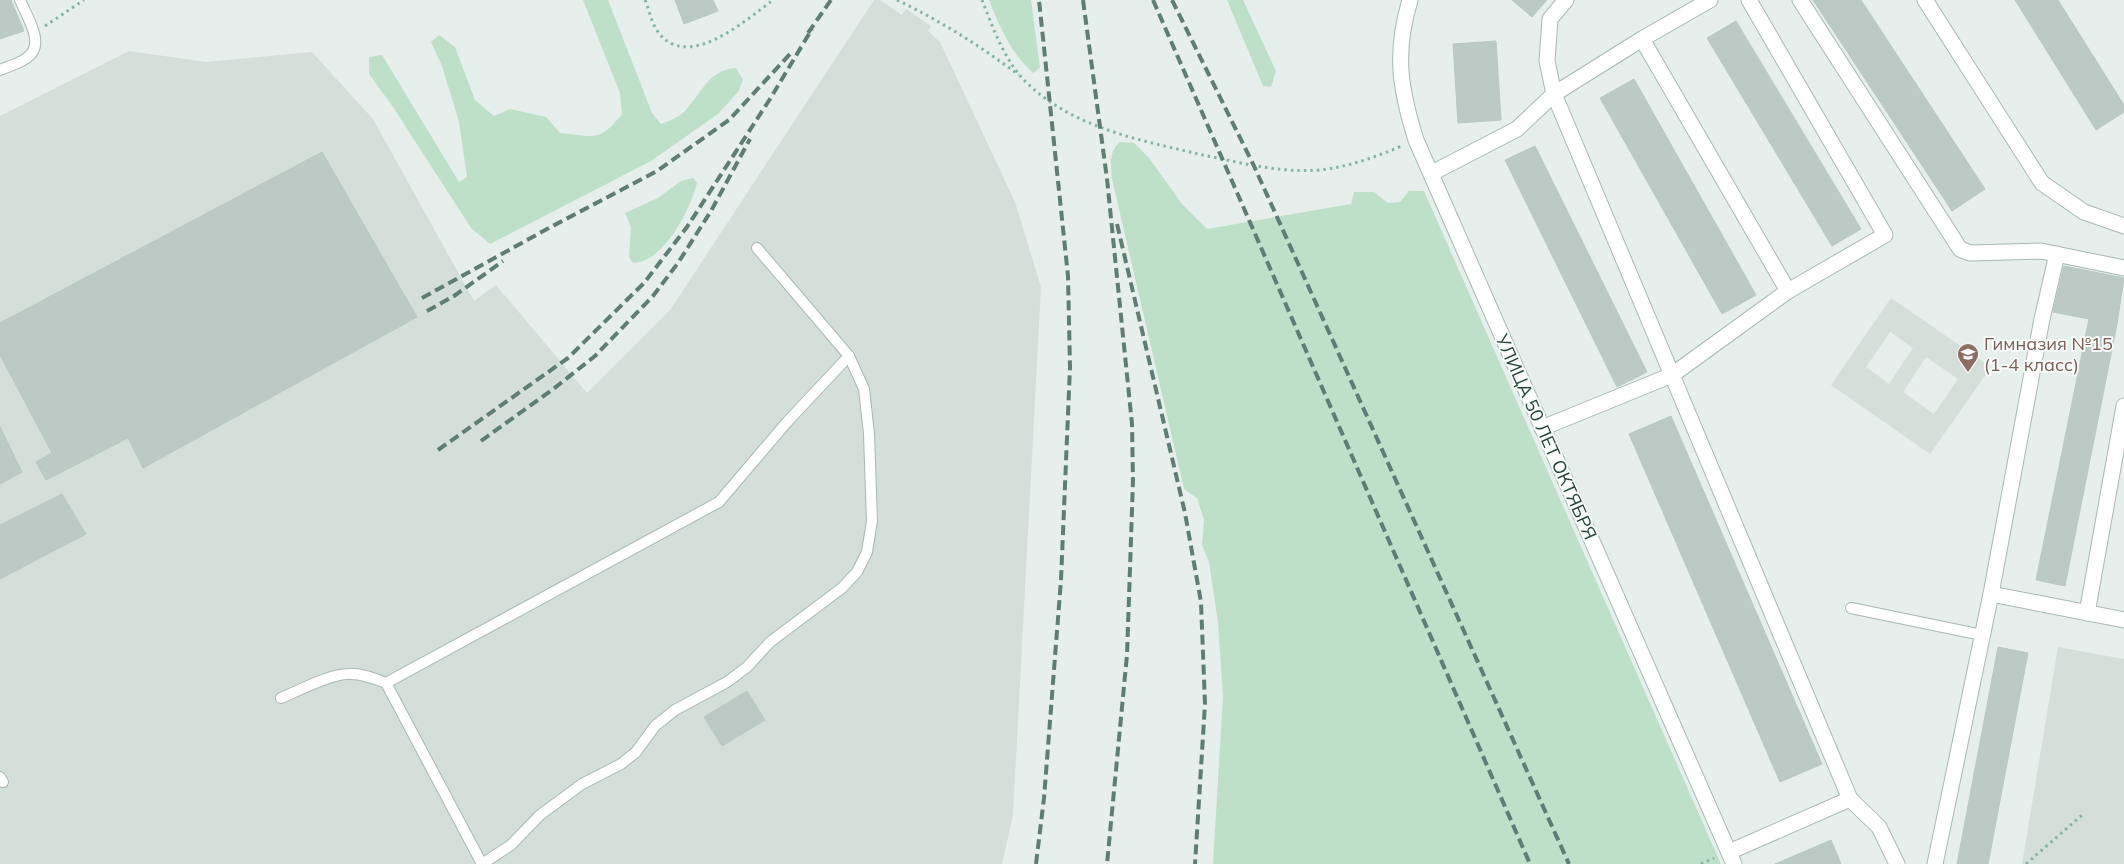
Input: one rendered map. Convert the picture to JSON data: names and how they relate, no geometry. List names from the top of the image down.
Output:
{
  "streets": {
    "street": ["УЛИЦА 50 ЛЕТ ОКТЯБРЯ"]
  },
  "places": {
    "school or university": ["Гимназия №15 (1-4 класс)"]
  }
}
